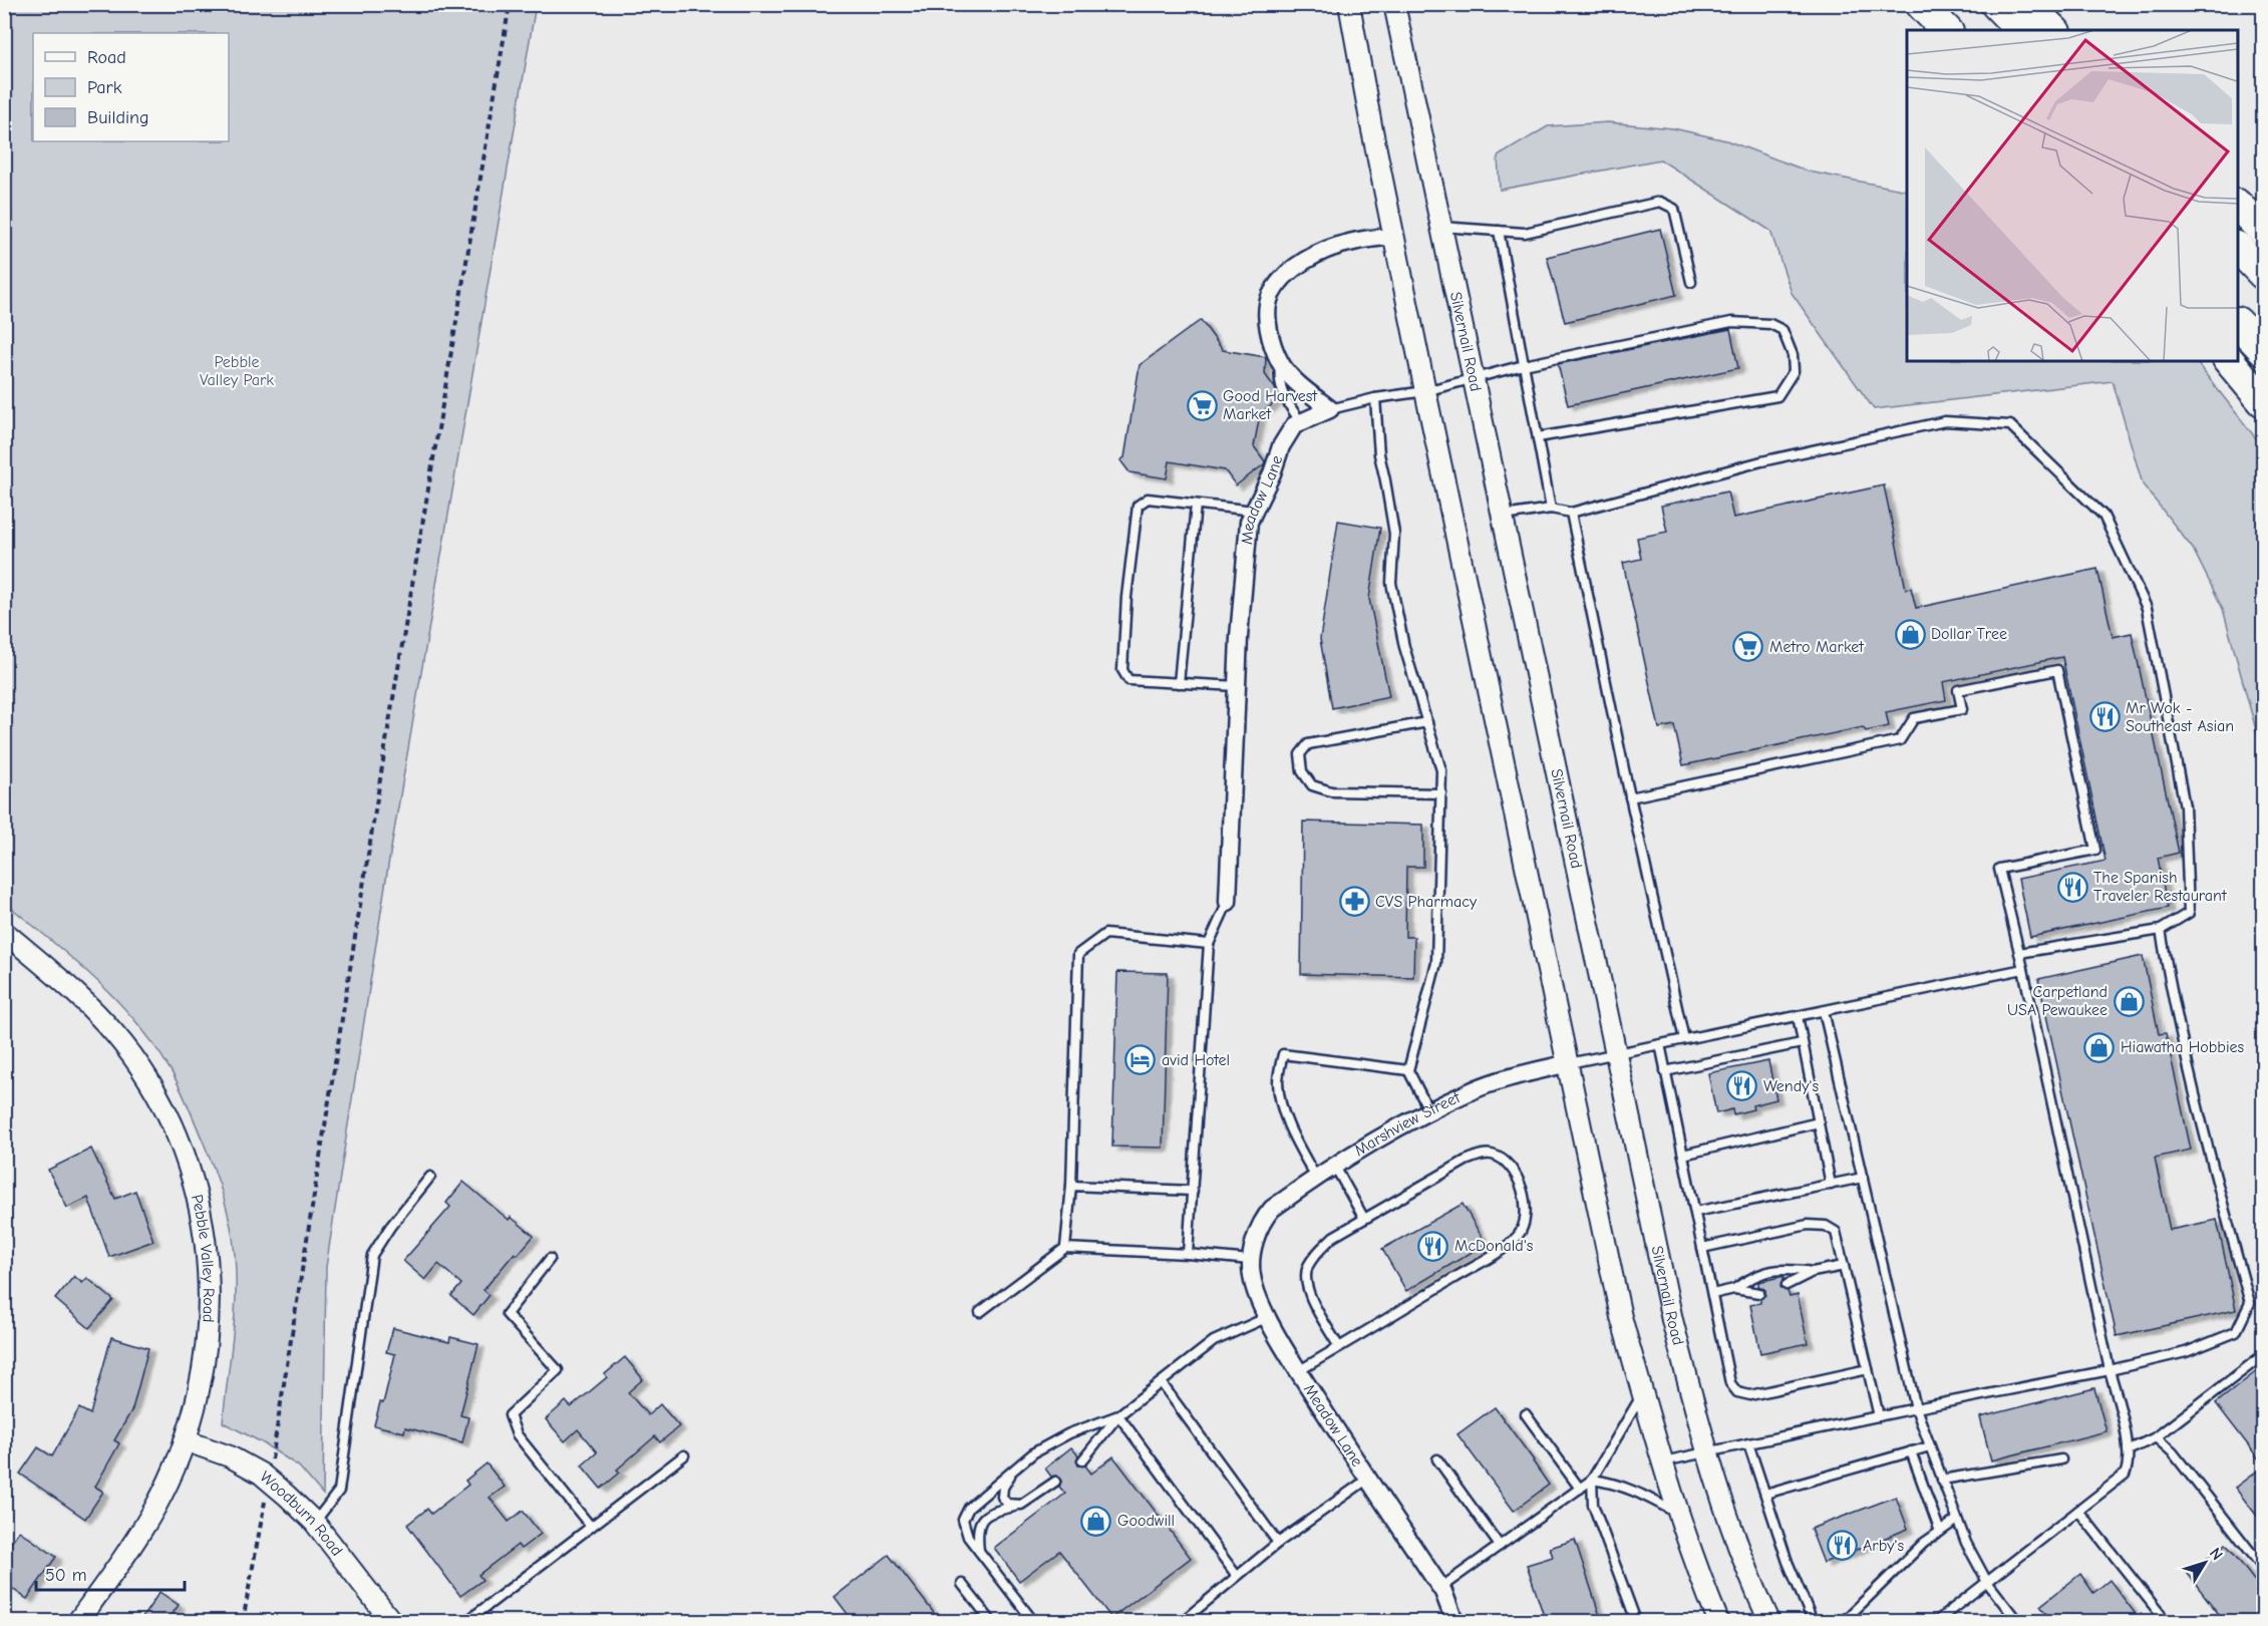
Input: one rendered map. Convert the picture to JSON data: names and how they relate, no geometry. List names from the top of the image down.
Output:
{
  "streets": {
    "street": [
      "Silvernail Road",
      "Meadow Lane",
      "Marshview Street",
      "Pebble Valley Road",
      "Woodburn Road"
    ]
  },
  "crossings": [
    ["Meadow Lane", "Marshview Street"],
    ["Pebble Valley Road", "Woodburn Road"]
  ],
  "parks": ["Pebble Valley Park"],
  "places": {
    "supermarket": ["Good Harvest Market", "Metro Market"],
    "shop": [
      "Dollar Tree",
      "Carpetland USA Pewaukee",
      "Hiawatha Hobbies",
      "Goodwill"
    ],
    "restaurant": [
      "Mr Wok - Southeast Asian",
      "The Spanish Traveler Restaurant",
      "Wendy's",
      "McDonald's",
      "Arby's"
    ],
    "pharmacy": ["CVS Pharmacy"],
    "hotel": ["avid Hotel"]
  },
  "legend": ["Road", "Park", "Building"],
  "scale_bar": "50 m",
  "north": "top right"
}
